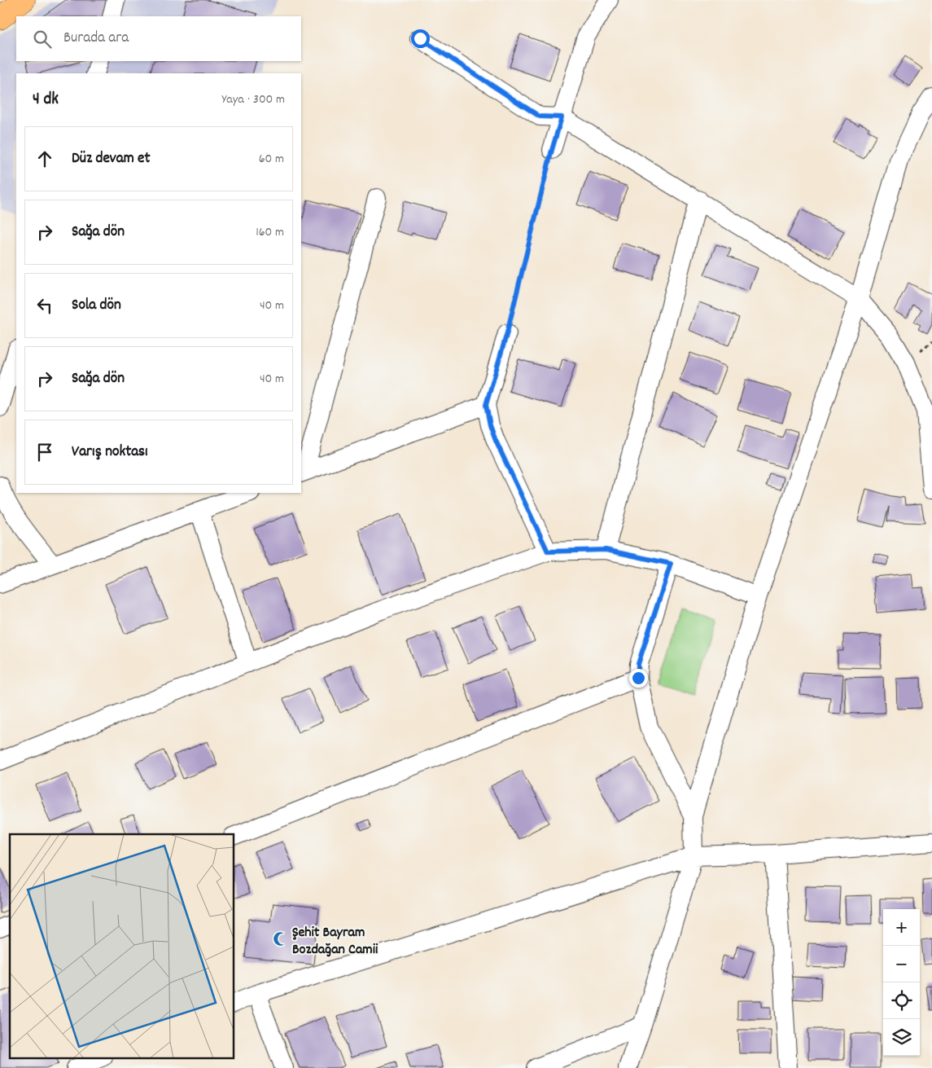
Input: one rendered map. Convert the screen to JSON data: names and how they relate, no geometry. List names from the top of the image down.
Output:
{
  "places": {
    "mosque": ["Şehit Bayram Bozdağan Camii"]
  },
  "page": {
    "search": "Burada ara",
    "heading": ["4 dk", "Yaya · 300 m"],
    "list": [
      ["Düz devam et", "60 m"],
      ["Sağa dön", "160 m"],
      ["Sola dön", "40 m"],
      ["Sağa dön", "40 m"],
      "Varış noktası"
    ],
    "map_buttons": ["+", "−"]
  }
}
